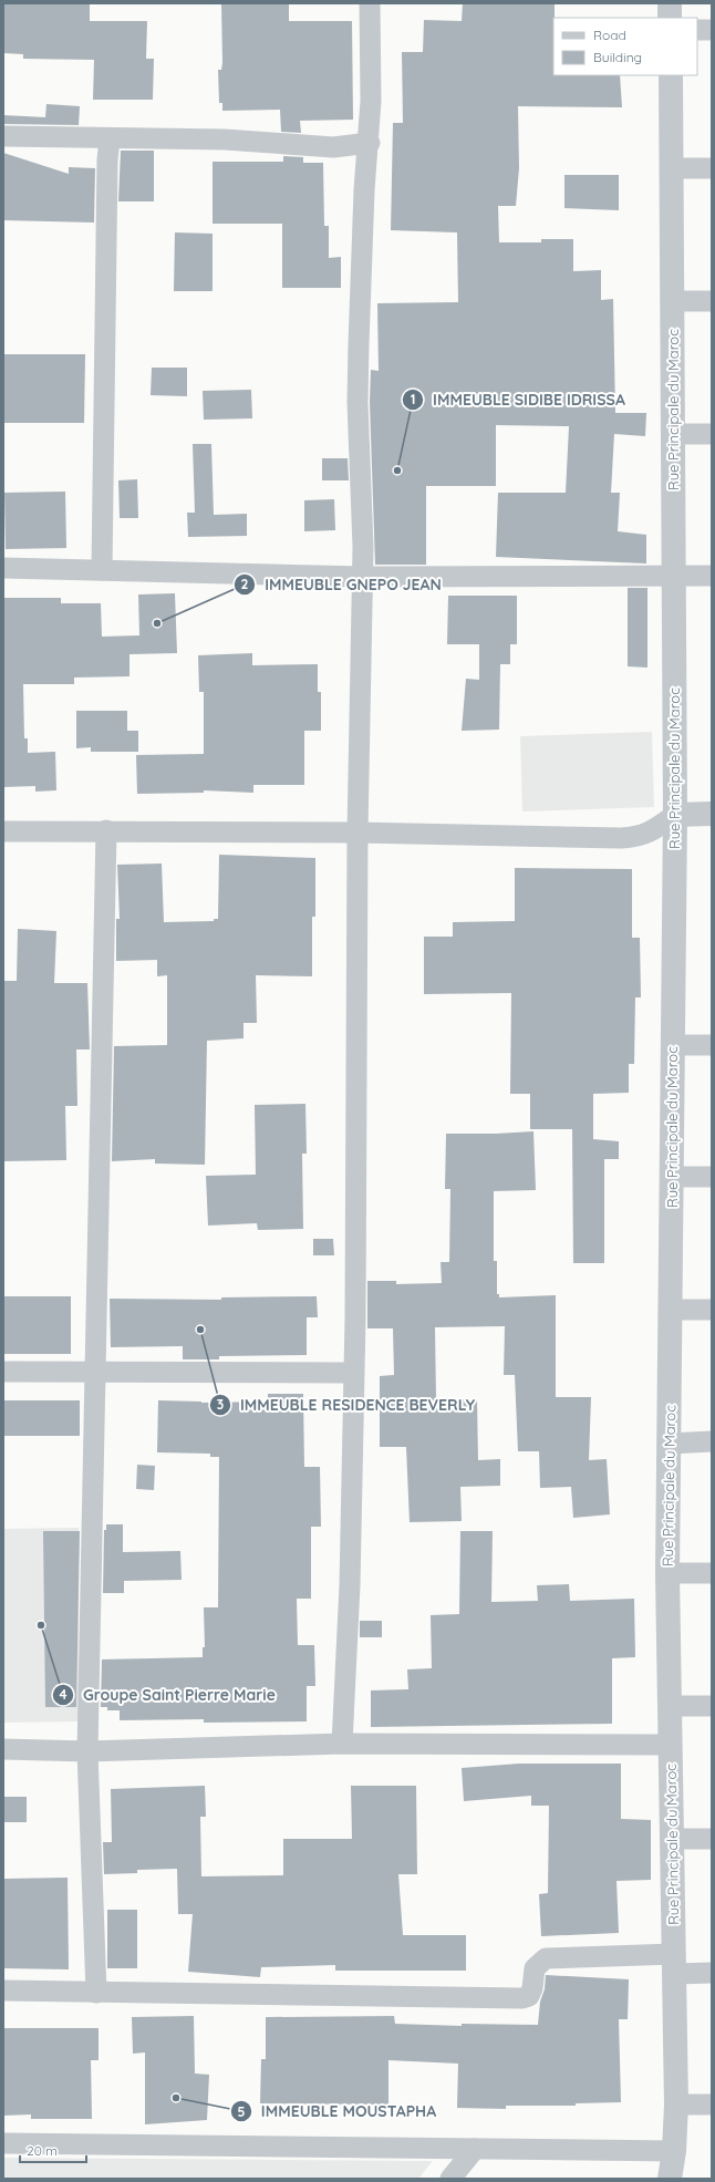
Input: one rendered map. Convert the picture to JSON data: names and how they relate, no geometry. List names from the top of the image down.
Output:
{
  "streets": {
    "street": ["Rue Principale du Maroc"]
  },
  "places": [
    "IMMEUBLE SIDIBE IDRISSA",
    "IMMEUBLE GNEPO JEAN",
    "IMMEUBLE RESIDENCE BEVERLY",
    "Groupe Saint Pierre Marie",
    "IMMEUBLE MOUSTAPHA"
  ],
  "legend": ["Road", "Building"],
  "scale_bar": "20 m"
}
